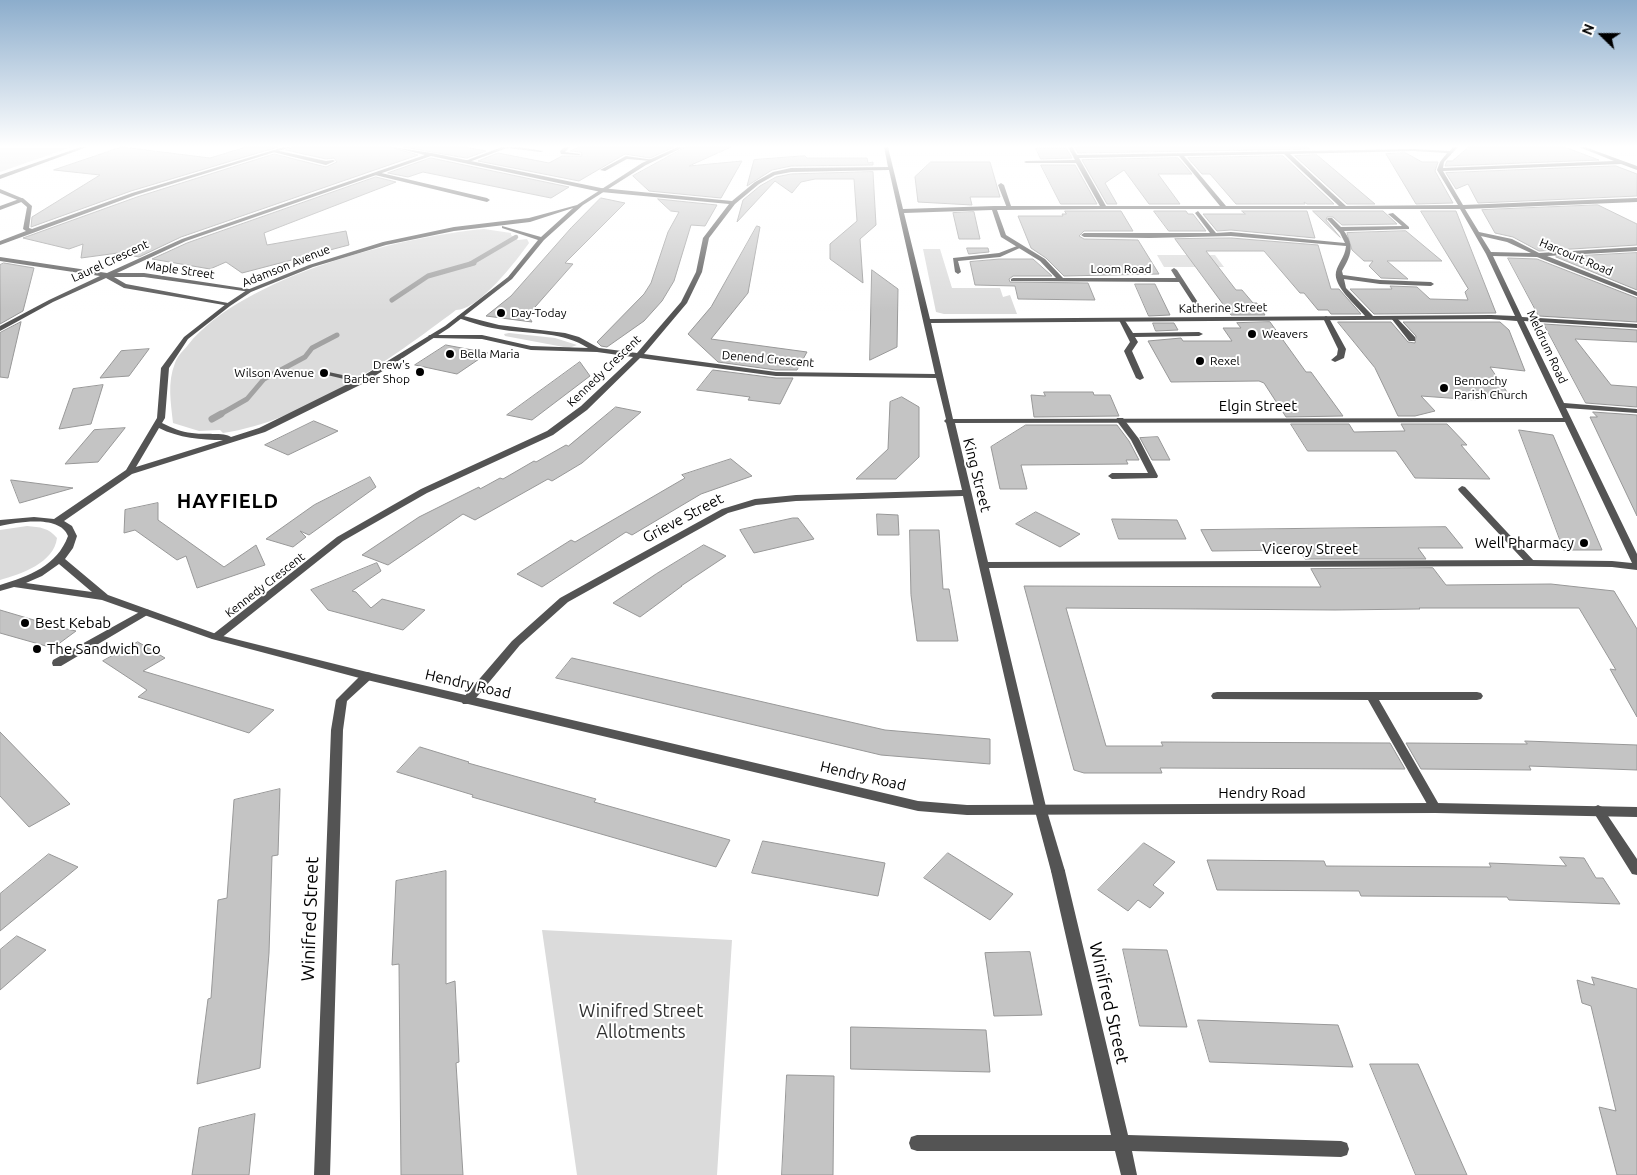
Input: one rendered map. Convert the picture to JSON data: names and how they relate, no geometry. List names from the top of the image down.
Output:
{
  "streets": {
    "street": [
      "Harcourt Road",
      "Laurel Crescent",
      "Adamson Avenue",
      "Loom Road",
      "Maple Street",
      "Katherine Street",
      "Meldrum Road",
      "Denend Crescent",
      "Kennedy Crescent",
      "Elgin Street",
      "King Street",
      "Grieve Street",
      "Viceroy Street",
      "Hendry Road",
      "Winifred Street"
    ]
  },
  "crossings": [
    ["Harcourt Road", "Meldrum Road"],
    ["Laurel Crescent", "Maple Street"],
    ["Adamson Avenue", "Maple Street"],
    ["Katherine Street", "Meldrum Road"],
    ["Katherine Street", "King Street"],
    ["Meldrum Road", "Elgin Street"],
    ["Meldrum Road", "Viceroy Street"],
    ["Denend Crescent", "Kennedy Crescent"],
    ["Denend Crescent", "King Street"],
    ["Kennedy Crescent", "Hendry Road"],
    ["Elgin Street", "King Street"],
    ["King Street", "Grieve Street"],
    ["King Street", "Viceroy Street"],
    ["King Street", "Hendry Road"],
    ["King Street", "Winifred Street"],
    ["Grieve Street", "Hendry Road"],
    ["Hendry Road", "Winifred Street"]
  ],
  "districts": ["HAYFIELD"],
  "parks": ["Winifred Street Allotments"],
  "places": [
    "Day-Today",
    "Weavers",
    "Bella Maria",
    "Rexel",
    "Drew's Barber Shop",
    "Wilson Avenue",
    "Bennochy Parish Church",
    "Well Pharmacy",
    "Best Kebab",
    "The Sandwich Co"
  ],
  "north": "left"
}
